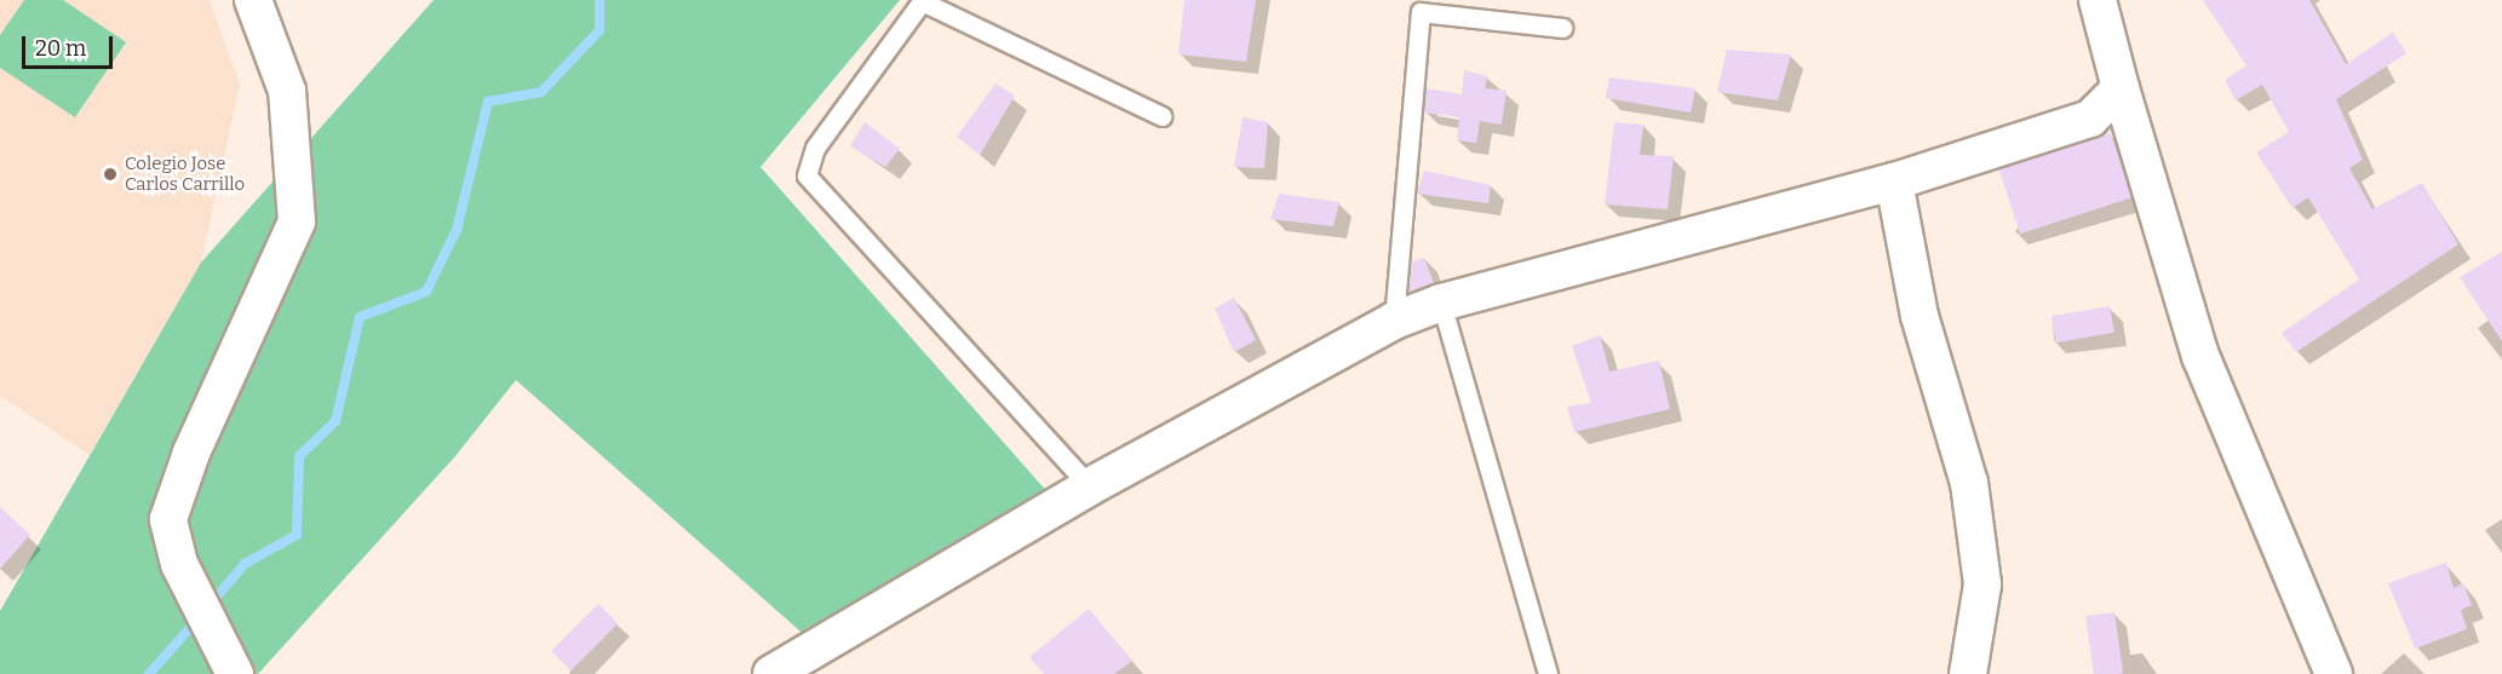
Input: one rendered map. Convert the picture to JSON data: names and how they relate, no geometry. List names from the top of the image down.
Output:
{
  "places": ["Colegio Jose Carlos Carrillo"],
  "scale_bar": "20 m"
}
